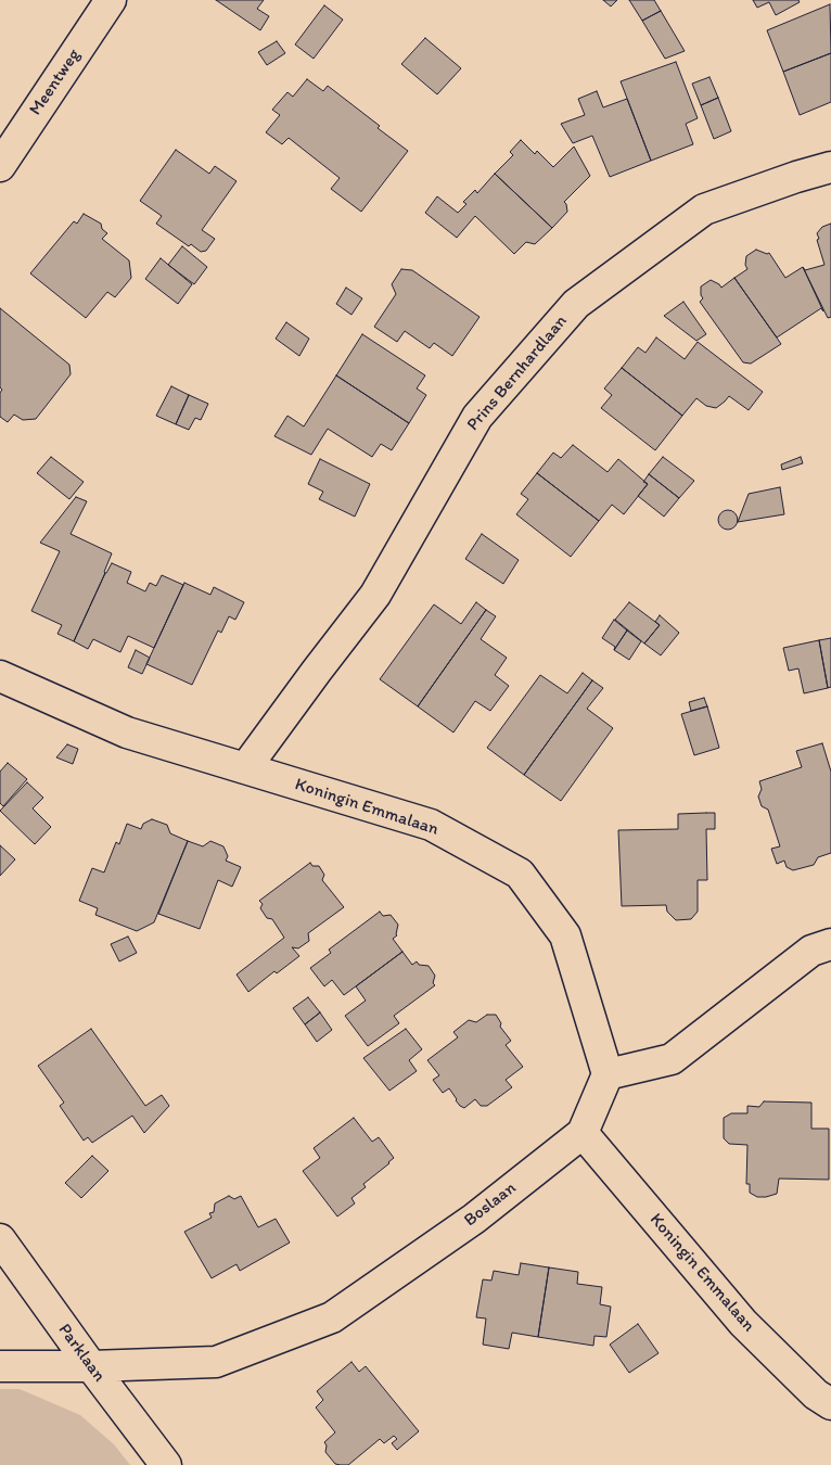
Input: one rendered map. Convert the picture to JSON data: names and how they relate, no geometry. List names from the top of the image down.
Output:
{
  "streets": {
    "street": [
      "Meentweg",
      "Prins Bernhardlaan",
      "Koningin Emmalaan",
      "Boslaan",
      "Parklaan"
    ]
  },
  "crossings": [
    ["Prins Bernhardlaan", "Koningin Emmalaan"],
    ["Koningin Emmalaan", "Boslaan"],
    ["Boslaan", "Parklaan"]
  ]
}
